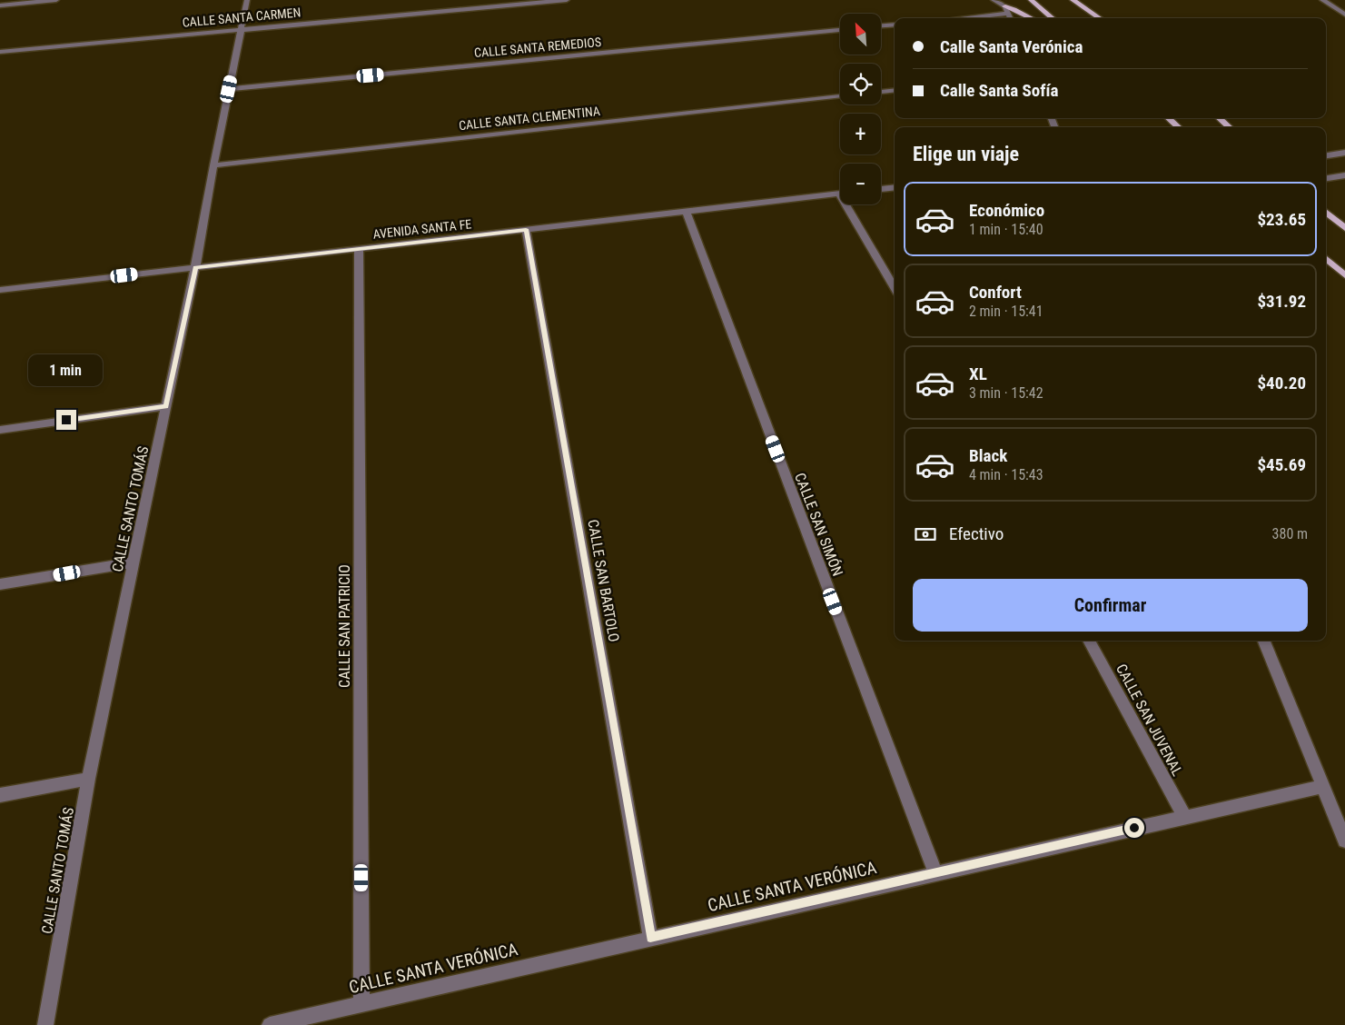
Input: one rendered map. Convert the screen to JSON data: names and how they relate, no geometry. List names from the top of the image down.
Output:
{
  "streets": {
    "street": [
      "CALLE SANTA CARMEN",
      "CALLE SANTA REMEDIOS",
      "CALLE SANTA CLEMENTINA",
      "AVENIDA SANTA FE",
      "CALLE SANTO TOMÁS",
      "CALLE SAN SIMÓN",
      "CALLE SAN BARTOLO",
      "CALLE SAN PATRICIO",
      "CALLE SAN JUVENAL",
      "CALLE SANTA VERÓNICA"
    ]
  },
  "crossings": [
    ["CALLE SANTA CARMEN", "CALLE SANTO TOMÁS"],
    ["CALLE SANTA REMEDIOS", "CALLE SANTO TOMÁS"],
    ["CALLE SANTA CLEMENTINA", "CALLE SANTO TOMÁS"],
    ["AVENIDA SANTA FE", "CALLE SANTO TOMÁS"],
    ["AVENIDA SANTA FE", "CALLE SAN SIMÓN"],
    ["AVENIDA SANTA FE", "CALLE SAN BARTOLO"],
    ["AVENIDA SANTA FE", "CALLE SAN PATRICIO"],
    ["CALLE SAN SIMÓN", "CALLE SANTA VERÓNICA"],
    ["CALLE SAN BARTOLO", "CALLE SANTA VERÓNICA"],
    ["CALLE SAN PATRICIO", "CALLE SANTA VERÓNICA"],
    ["CALLE SAN JUVENAL", "CALLE SANTA VERÓNICA"]
  ],
  "north": "top left",
  "page": {
    "map_buttons": ["+", "−"],
    "banner": ["Calle Santa Verónica", "Calle Santa Sofía"],
    "heading": "Elige un viaje",
    "list": [
      {
        "name": "Económico",
        "note": "1 min · 15:40",
        "value": "$23.65"
      },
      {
        "name": "Confort",
        "note": "2 min · 15:41",
        "value": "$31.92"
      },
      {
        "name": "XL",
        "note": "3 min · 15:42",
        "value": "$40.20"
      },
      {
        "name": "Black",
        "note": "4 min · 15:43",
        "value": "$45.69"
      }
    ],
    "bubble": "1 min",
    "pay": ["Efectivo", "380 m"],
    "buttons": "Confirmar"
  }
}
